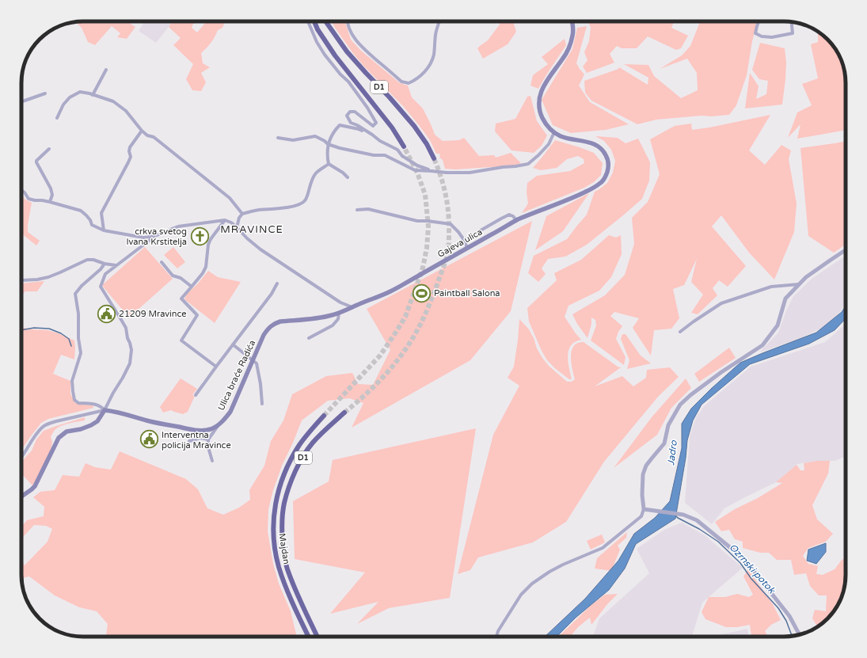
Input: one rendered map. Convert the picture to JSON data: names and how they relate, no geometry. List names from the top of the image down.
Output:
{
  "streets": {
    "highway": ["D1", "Majdan"],
    "main road": ["Gajeva ulica", "Ulica braće Radića"]
  },
  "crossings": [
    ["Gajeva ulica", "Ulica braće Radića"]
  ],
  "districts": ["MRAVINCE"],
  "water": ["Jadro", "Ozrnski potok"],
  "places": {
    "church": ["crkva svetog Ivana Krstitelja"],
    "sports": ["Paintball Salona"],
    "public building": ["21209 Mravince", "Interventna policija Mravince"]
  }
}
